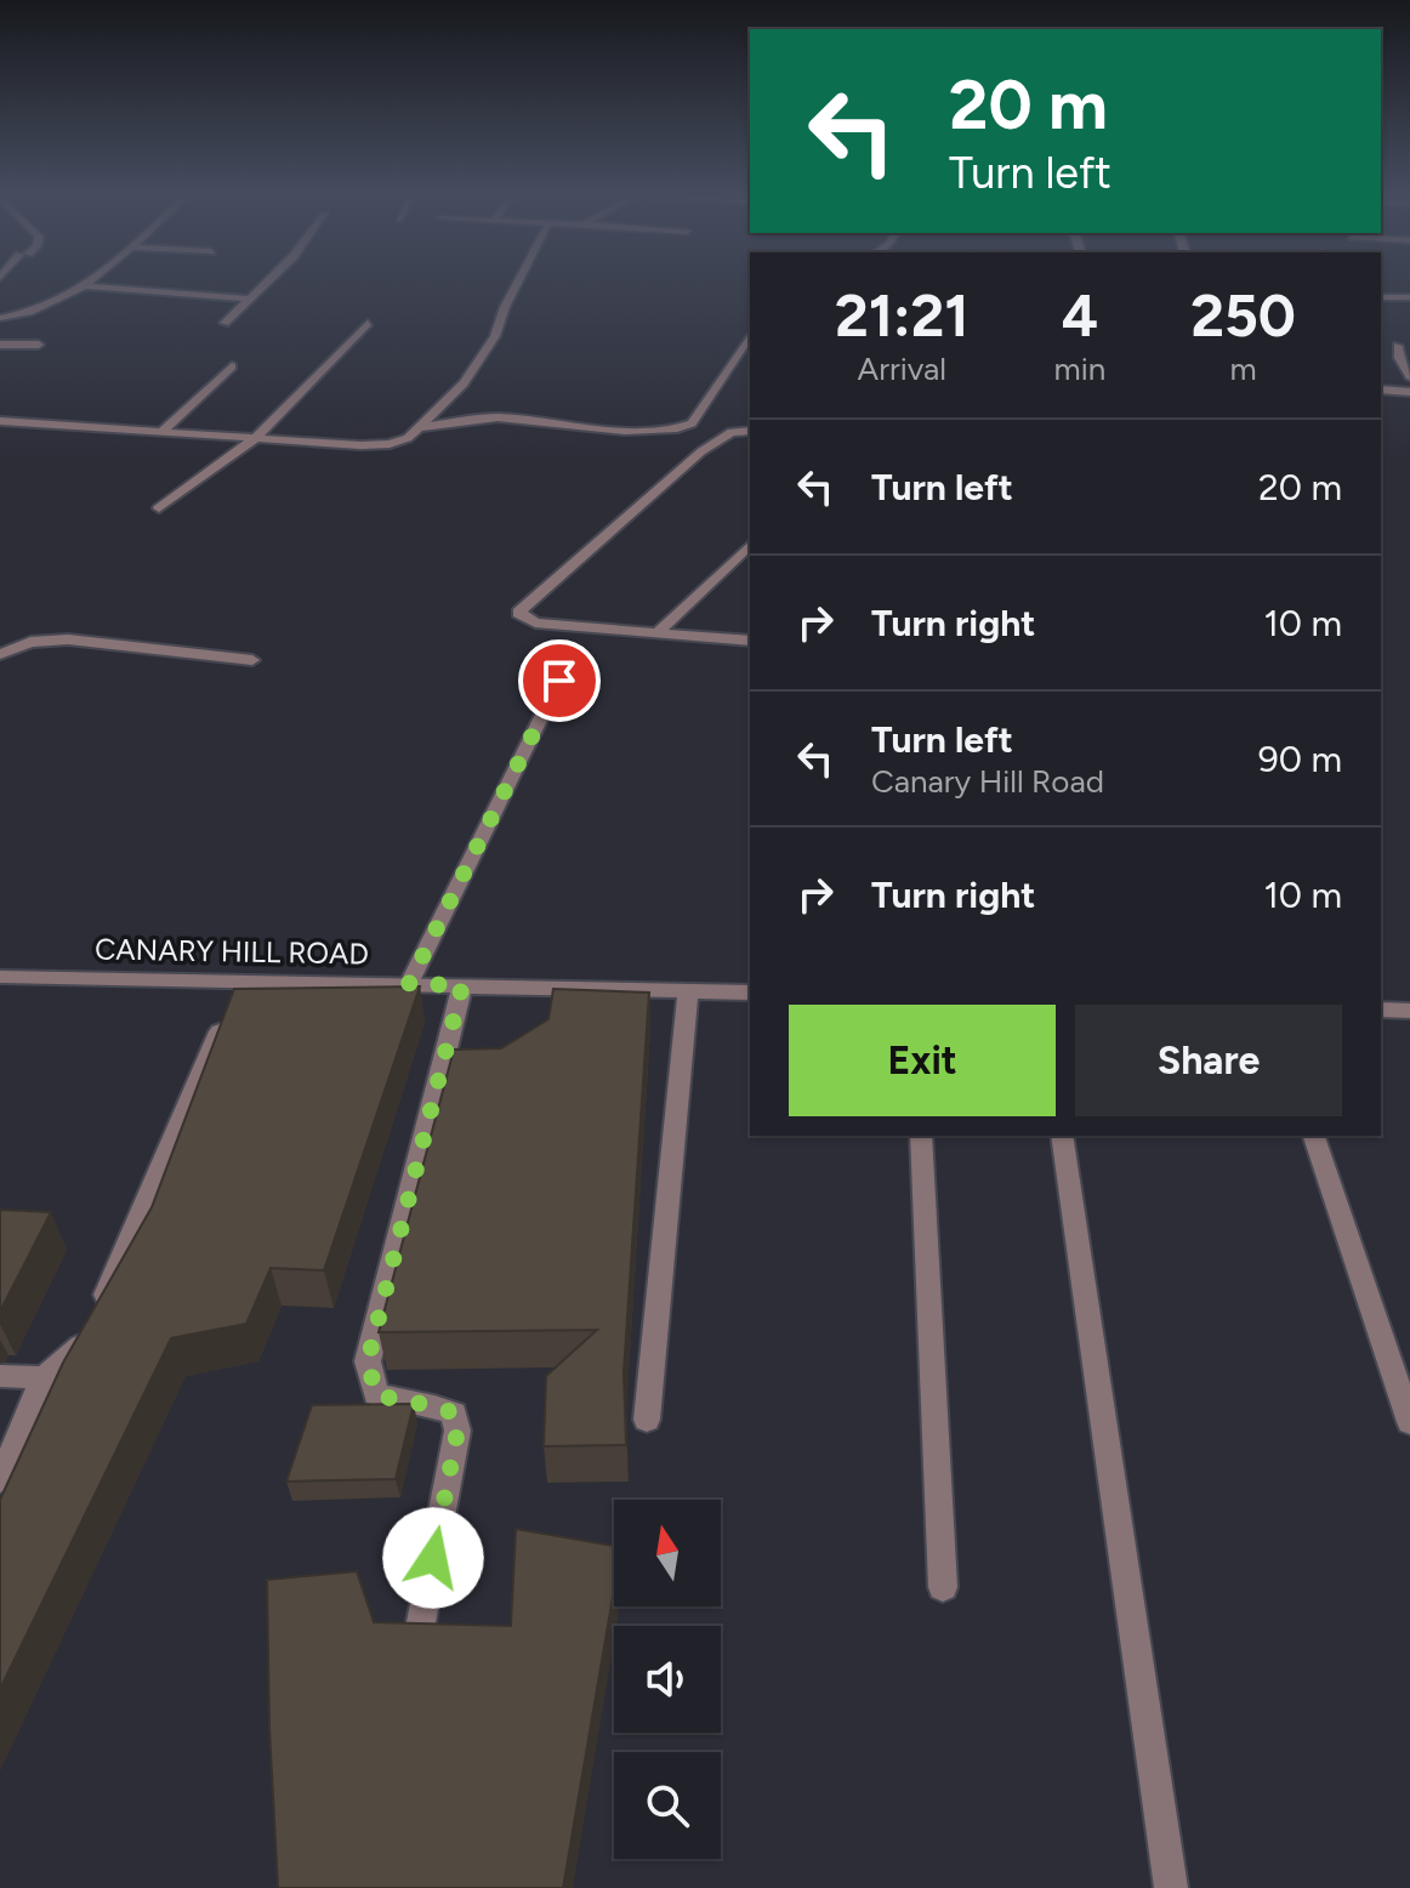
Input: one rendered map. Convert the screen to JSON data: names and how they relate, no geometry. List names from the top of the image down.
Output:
{
  "streets": {
    "street": ["CANARY HILL ROAD"]
  },
  "north": "top",
  "page": {
    "turn": ["20 m", "Turn left"],
    "eta": [
      "21:21",
      "Arrival",
      "4",
      "min",
      "250",
      "m"
    ],
    "list": [
      {
        "name": "Turn left",
        "value": "20 m"
      },
      {
        "name": "Turn right",
        "value": "10 m"
      },
      {
        "name": "Turn left",
        "note": "Canary Hill Road",
        "value": "90 m"
      },
      {
        "name": "Turn right",
        "value": "10 m"
      }
    ],
    "buttons": ["Exit", "Share"]
  }
}
